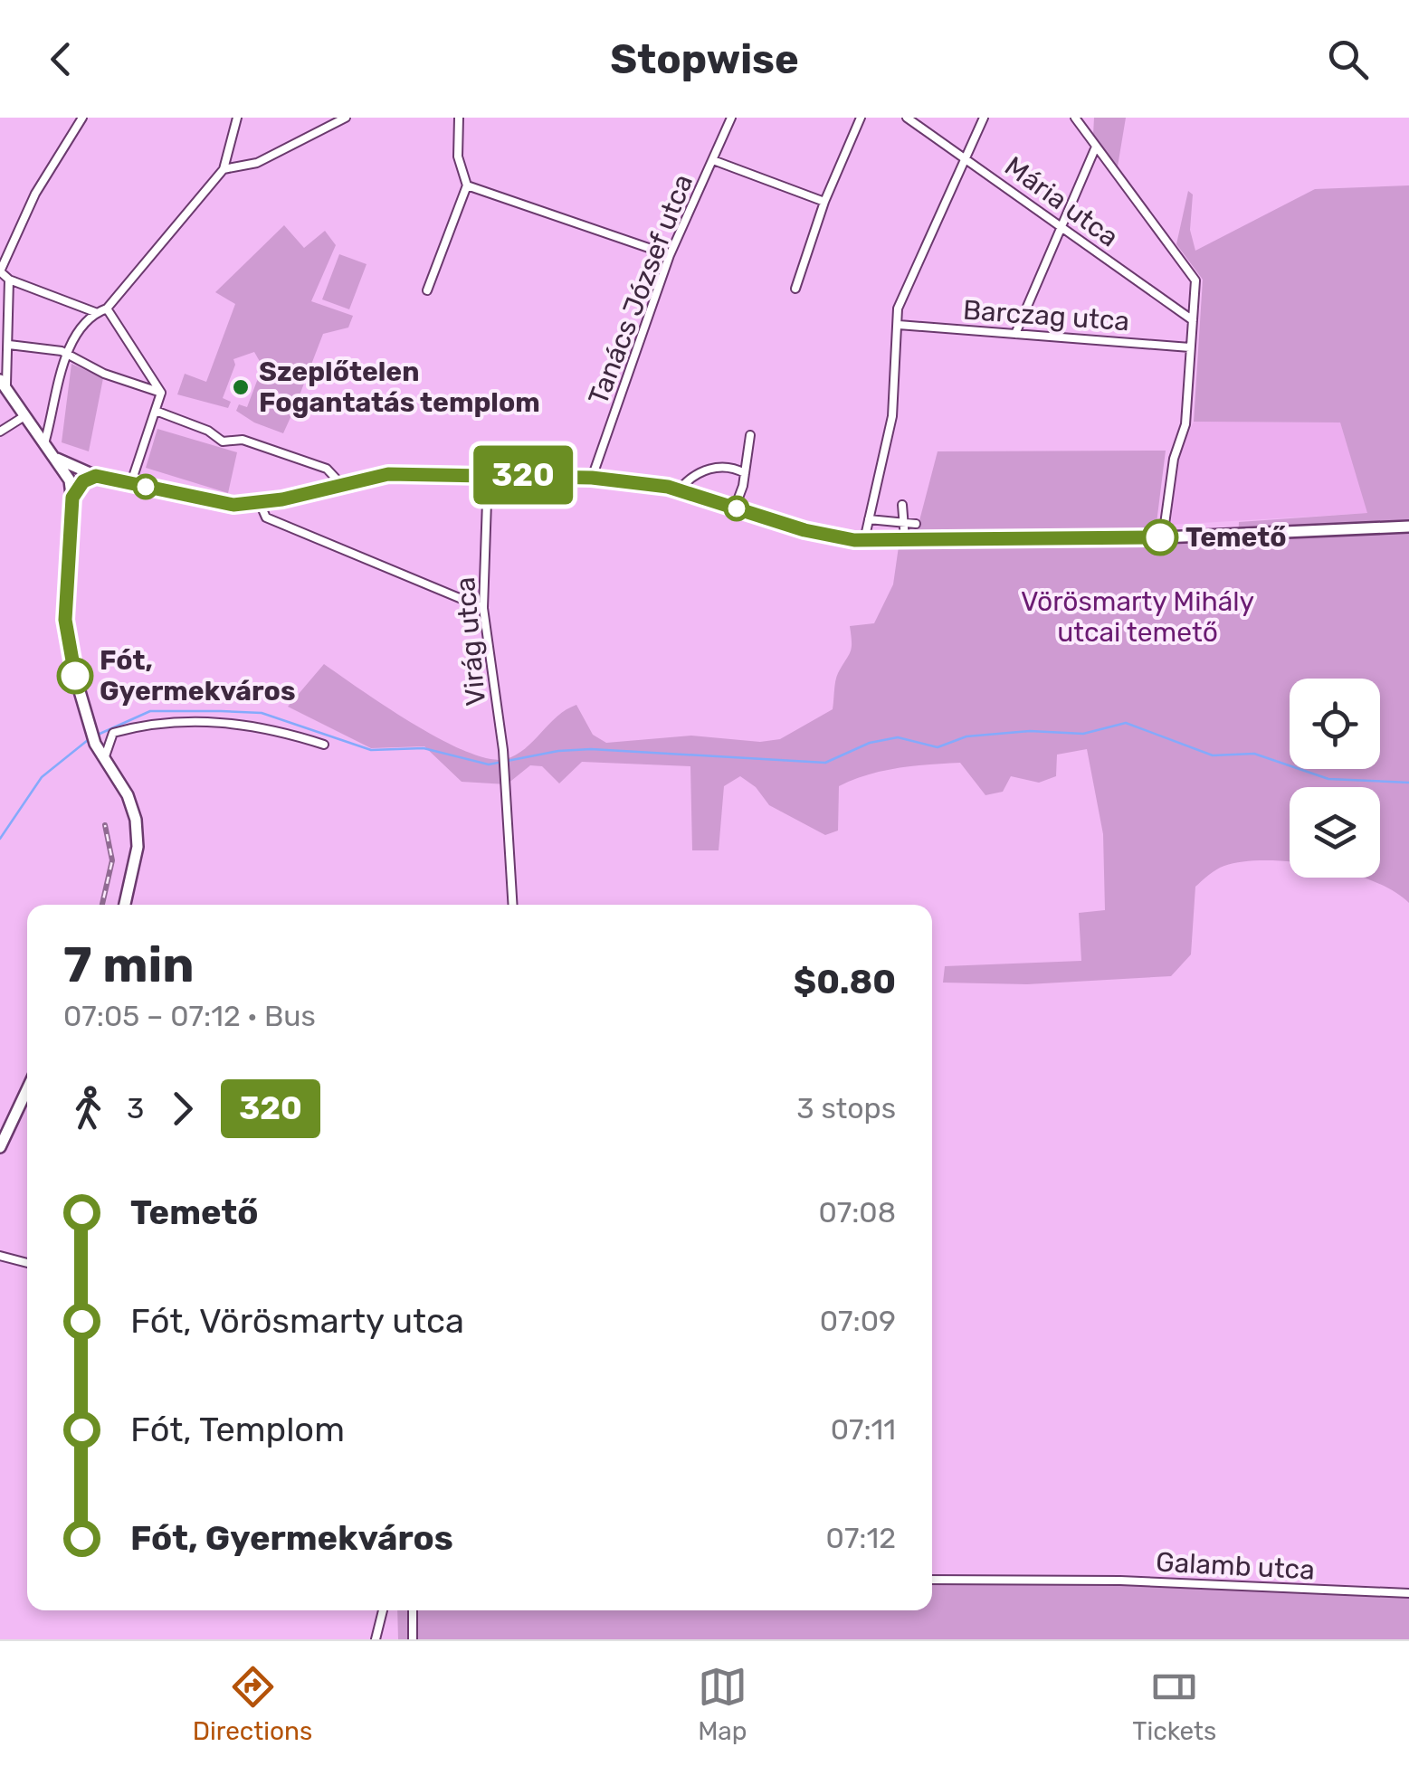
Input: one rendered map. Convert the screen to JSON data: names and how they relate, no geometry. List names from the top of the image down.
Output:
{
  "streets": {
    "street": [
      "Mária utca",
      "Tanács József utca",
      "Barczag utca",
      "Virág utca",
      "Galamb utca"
    ]
  },
  "parks": ["Vörösmarty Mihály utcai temető"],
  "places": ["Szeplőtelen Fogantatás templom", "Temető", "Fót, Gyermekváros"],
  "lines": ["bus line 320"],
  "page": {
    "header": "Stopwise",
    "on_map": "320",
    "heading": ["7 min", "07:05 – 07:12 · Bus", "$0.80"],
    "legs": ["3", "320", "3 stops"],
    "list": [
      {
        "name": "Temető",
        "value": "07:08"
      },
      {
        "name": "Fót, Vörösmarty utca",
        "value": "07:09"
      },
      {
        "name": "Fót, Templom",
        "value": "07:11"
      },
      {
        "name": "Fót, Gyermekváros",
        "value": "07:12"
      }
    ],
    "tabs": ["Directions", "Map", "Tickets"]
  }
}
